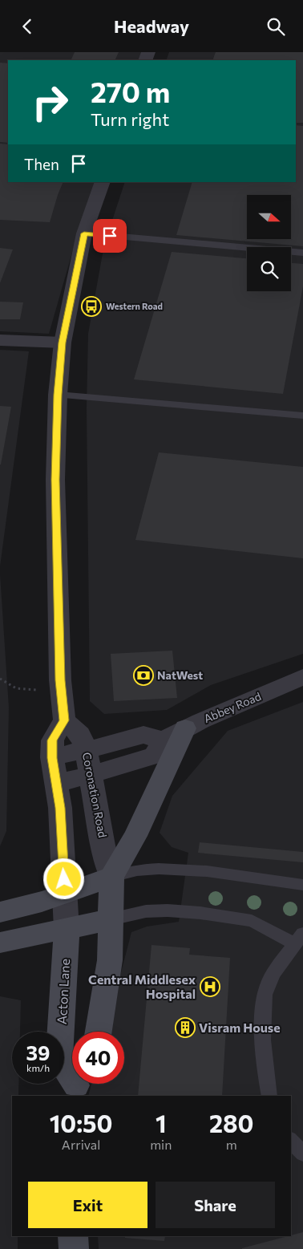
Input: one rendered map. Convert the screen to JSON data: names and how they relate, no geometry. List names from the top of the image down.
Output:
{
  "streets": {
    "main road": ["Acton Lane"],
    "street": ["Abbey Road", "Coronation Road"]
  },
  "crossings": [
    ["Abbey Road", "Coronation Road"]
  ],
  "places": {
    "bus stop": ["Western Road"],
    "bank": ["NatWest"],
    "hospital": ["Central Middlesex Hospital"],
    "building": ["Visram House"]
  },
  "north": "right",
  "page": {
    "header": "Headway",
    "turn": ["270 m", "Turn right"],
    "then": "Then",
    "speed": "39 km/h",
    "limit": "40",
    "eta": [
      "10:50",
      "Arrival",
      "1",
      "min",
      "280",
      "m"
    ],
    "buttons": ["Exit", "Share"]
  }
}
